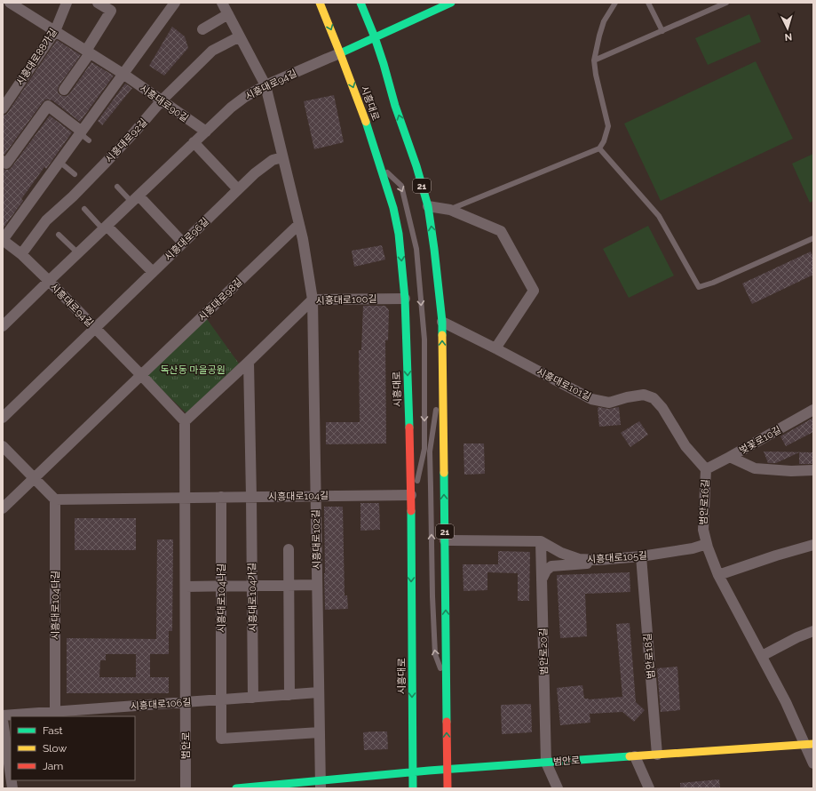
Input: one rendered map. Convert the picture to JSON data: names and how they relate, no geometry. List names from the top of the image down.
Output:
{
  "streets": {
    "main road": ["시흥대로", "21", "범안로"],
    "street": [
      "시흥대로88가길",
      "시흥대로94길",
      "시흥대로90길",
      "시흥대로92길",
      "시흥대로96길",
      "시흥대로98길",
      "시흥대로100길",
      "시흥대로101길",
      "벚꽃로10길",
      "시흥대로104길",
      "범안로16길",
      "시흥대로102길",
      "시흥대로105길",
      "시흥대로104가길",
      "시흥대로104나길",
      "시흥대로104다길",
      "범안로20길",
      "범안로18길",
      "시흥대로106길"
    ]
  },
  "crossings": [
    ["시흥대로88가길", "시흥대로90길"],
    ["시흥대로94길", "시흥대로90길"],
    ["시흥대로94길", "시흥대로"],
    ["시흥대로94길", "시흥대로96길"],
    ["시흥대로90길", "시흥대로92길"],
    ["시흥대로", "시흥대로100길"],
    ["시흥대로", "시흥대로104길"],
    ["시흥대로", "범안로"],
    ["21", "시흥대로101길"],
    ["21", "시흥대로105길"],
    ["21", "범안로"],
    ["시흥대로100길", "시흥대로102길"],
    ["시흥대로101길", "벚꽃로10길"],
    ["시흥대로101길", "범안로16길"],
    ["벚꽃로10길", "범안로16길"],
    ["시흥대로104길", "시흥대로102길"],
    ["시흥대로104길", "시흥대로104가길"],
    ["시흥대로104길", "시흥대로104나길"],
    ["시흥대로104길", "시흥대로104다길"],
    ["범안로16길", "시흥대로105길"],
    ["범안로16길", "범안로"],
    ["시흥대로102길", "시흥대로104나길"],
    ["시흥대로102길", "시흥대로106길"],
    ["시흥대로102길", "범안로"],
    ["시흥대로105길", "범안로20길"],
    ["시흥대로105길", "범안로18길"],
    ["시흥대로104가길", "시흥대로106길"],
    ["시흥대로104나길", "시흥대로106길"],
    ["시흥대로104다길", "시흥대로106길"],
    ["범안로20길", "범안로"],
    ["범안로18길", "범안로"],
    ["시흥대로106길", "범안로"]
  ],
  "parks": ["독산동 마을공원"],
  "legend": ["Fast", "Slow", "Jam"],
  "north": "bottom"
}
